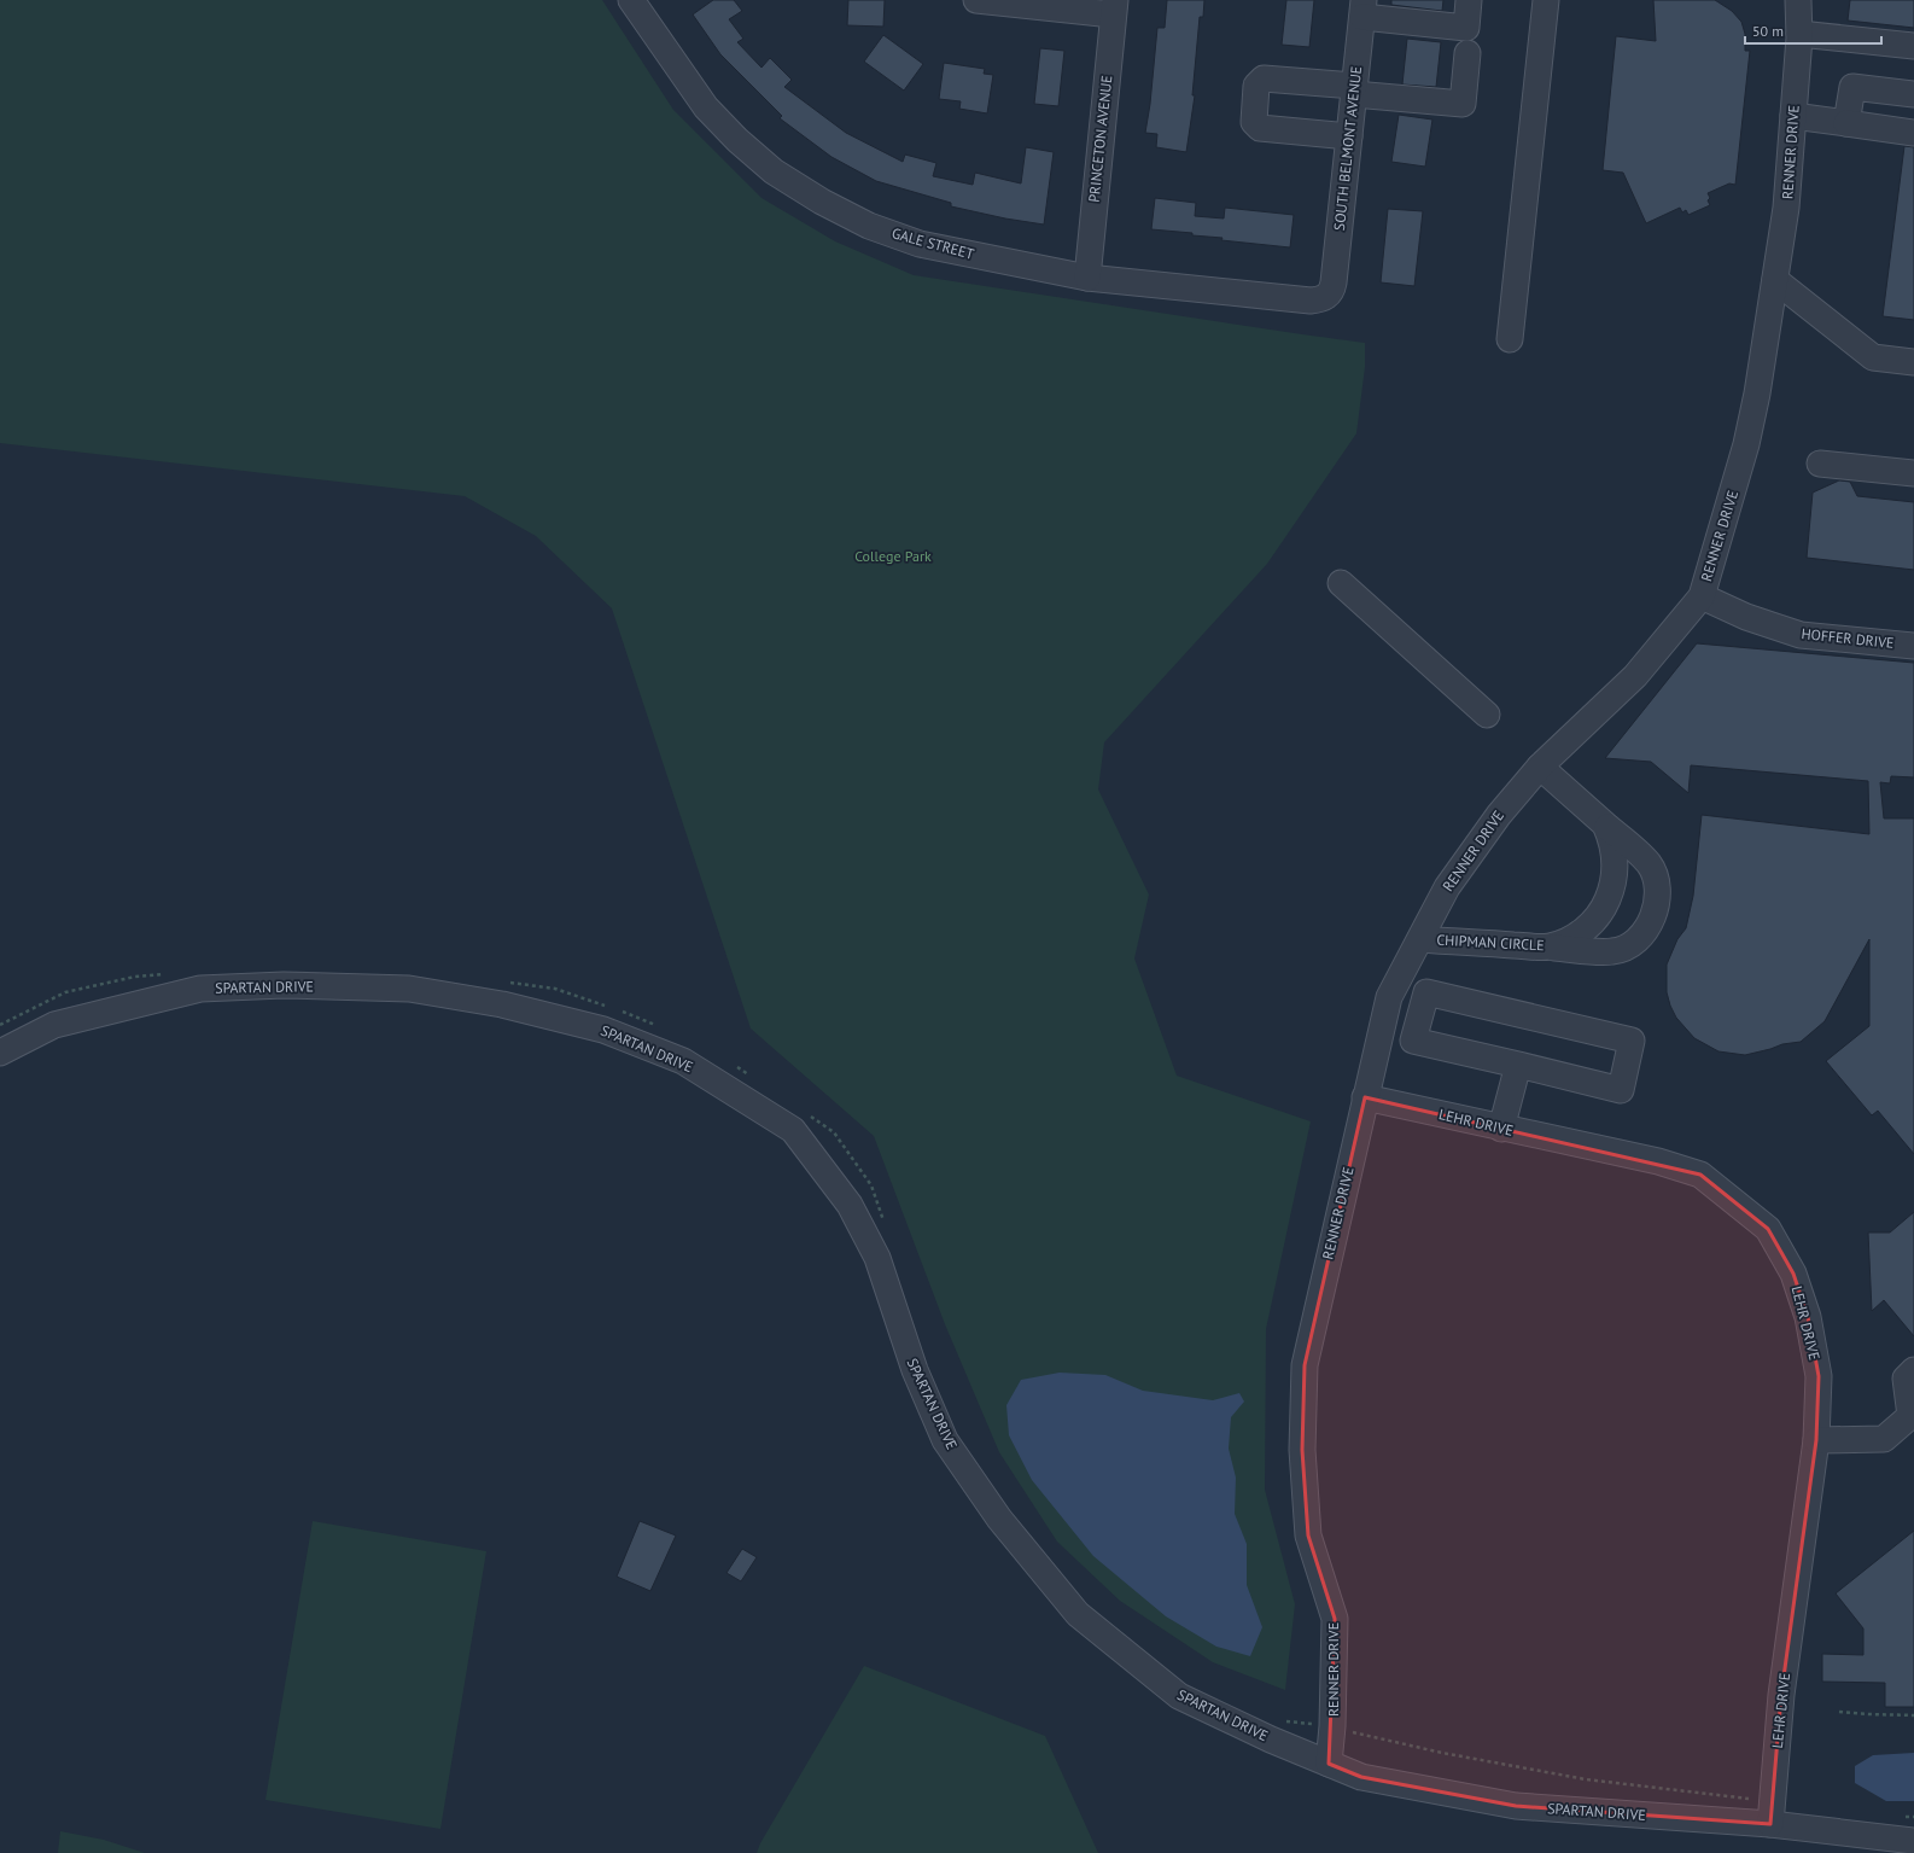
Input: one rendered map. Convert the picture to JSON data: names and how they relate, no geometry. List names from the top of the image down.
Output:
{
  "streets": {
    "street": [
      "PRINCETON AVENUE",
      "SOUTH BELMONT AVENUE",
      "RENNER DRIVE",
      "GALE STREET",
      "HOFFER DRIVE",
      "CHIPMAN CIRCLE",
      "SPARTAN DRIVE",
      "LEHR DRIVE"
    ]
  },
  "crossings": [
    ["PRINCETON AVENUE", "GALE STREET"],
    ["SOUTH BELMONT AVENUE", "GALE STREET"],
    ["RENNER DRIVE", "HOFFER DRIVE"],
    ["RENNER DRIVE", "CHIPMAN CIRCLE"],
    ["RENNER DRIVE", "SPARTAN DRIVE"],
    ["RENNER DRIVE", "LEHR DRIVE"],
    ["SPARTAN DRIVE", "LEHR DRIVE"]
  ],
  "parks": ["College Park"],
  "scale_bar": "50 m"
}
